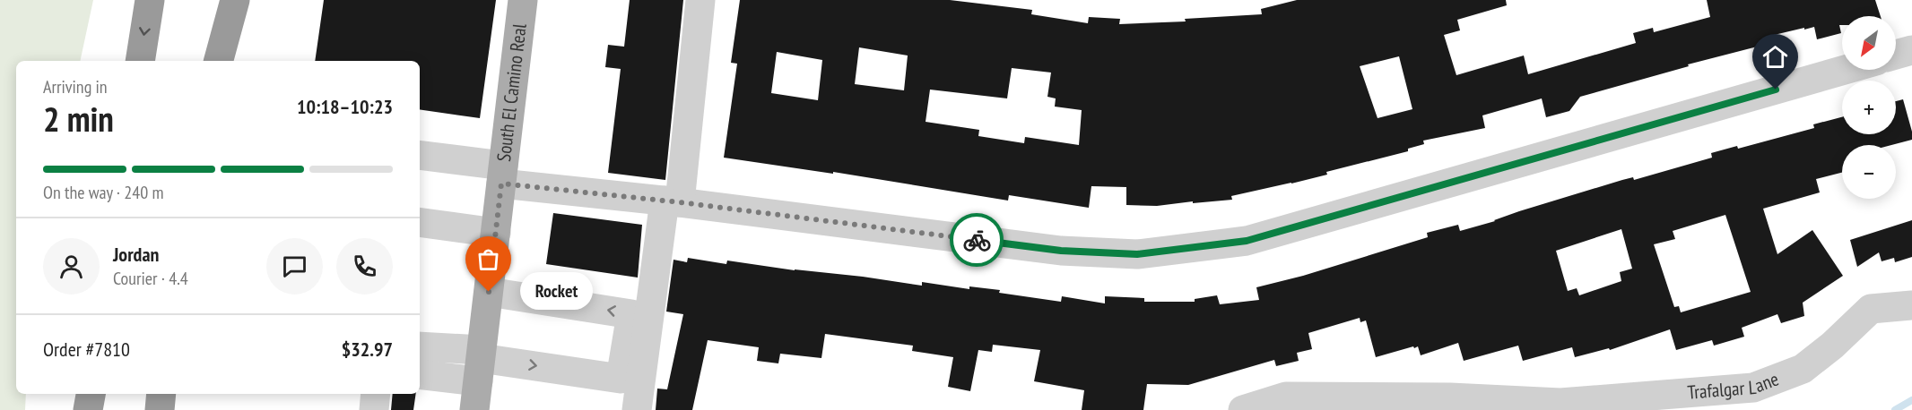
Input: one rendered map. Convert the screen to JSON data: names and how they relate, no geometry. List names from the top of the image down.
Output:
{
  "streets": {
    "main road": ["South El Camino Real"],
    "street": ["Trafalgar Lane"]
  },
  "places": ["Rocket"],
  "north": "bottom left",
  "page": {
    "map_buttons": ["+", "−"],
    "heading": ["2 min", "Arriving in", "10:18–10:23"],
    "panel": [
      "Jordan",
      "Courier · 4.4",
      "Order #7810",
      "$32.97"
    ],
    "bar": "On the way · 240 m",
    "bubble": "Rocket"
  }
}
